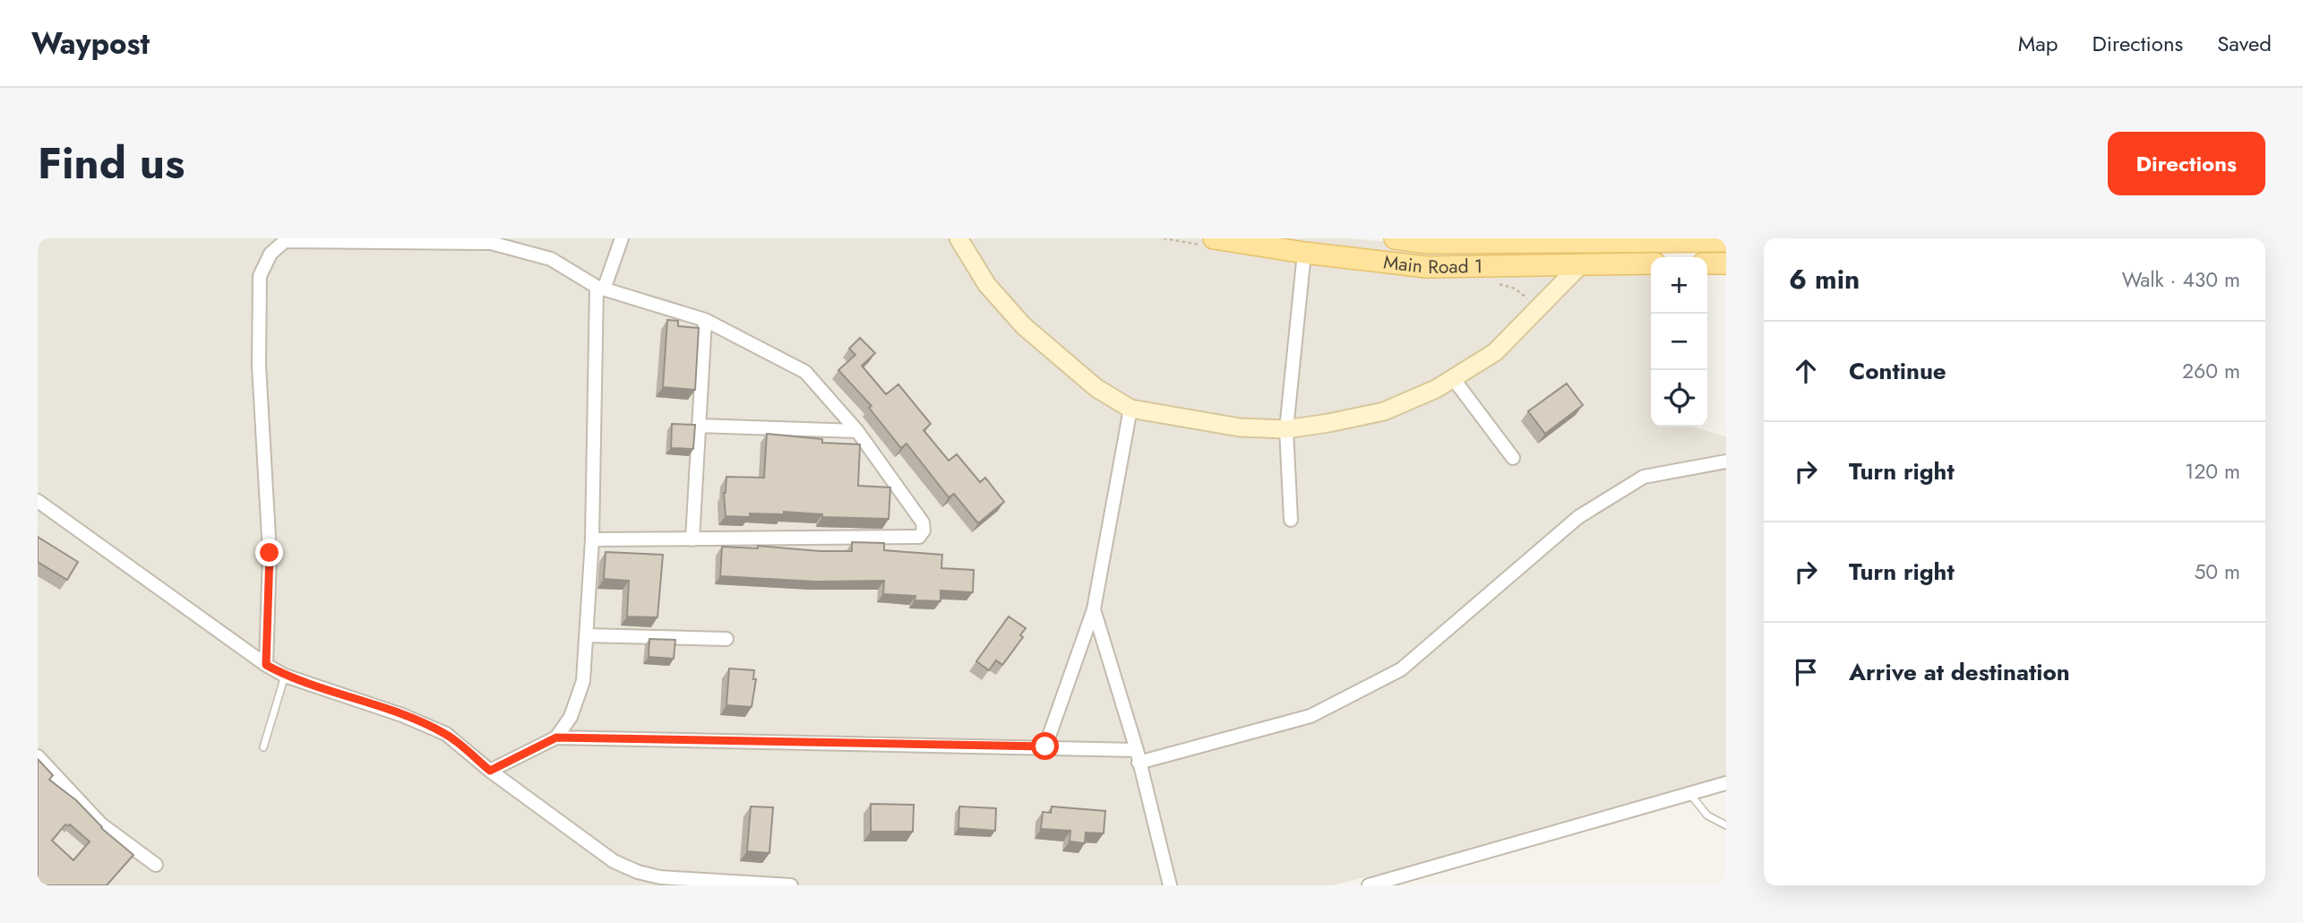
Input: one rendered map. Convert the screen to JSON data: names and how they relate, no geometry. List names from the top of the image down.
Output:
{
  "streets": {
    "main road": ["Main Road 1"]
  },
  "page": {
    "header": "Waypost",
    "nav": ["Map", "Directions", "Saved"],
    "title": "Find us",
    "buttons": "Directions",
    "heading": ["6 min", "Walk · 430 m"],
    "map_buttons": ["+", "−"],
    "list": [
      ["Continue", "260 m"],
      ["Turn right", "120 m"],
      ["Turn right", "50 m"],
      "Arrive at destination"
    ]
  }
}
